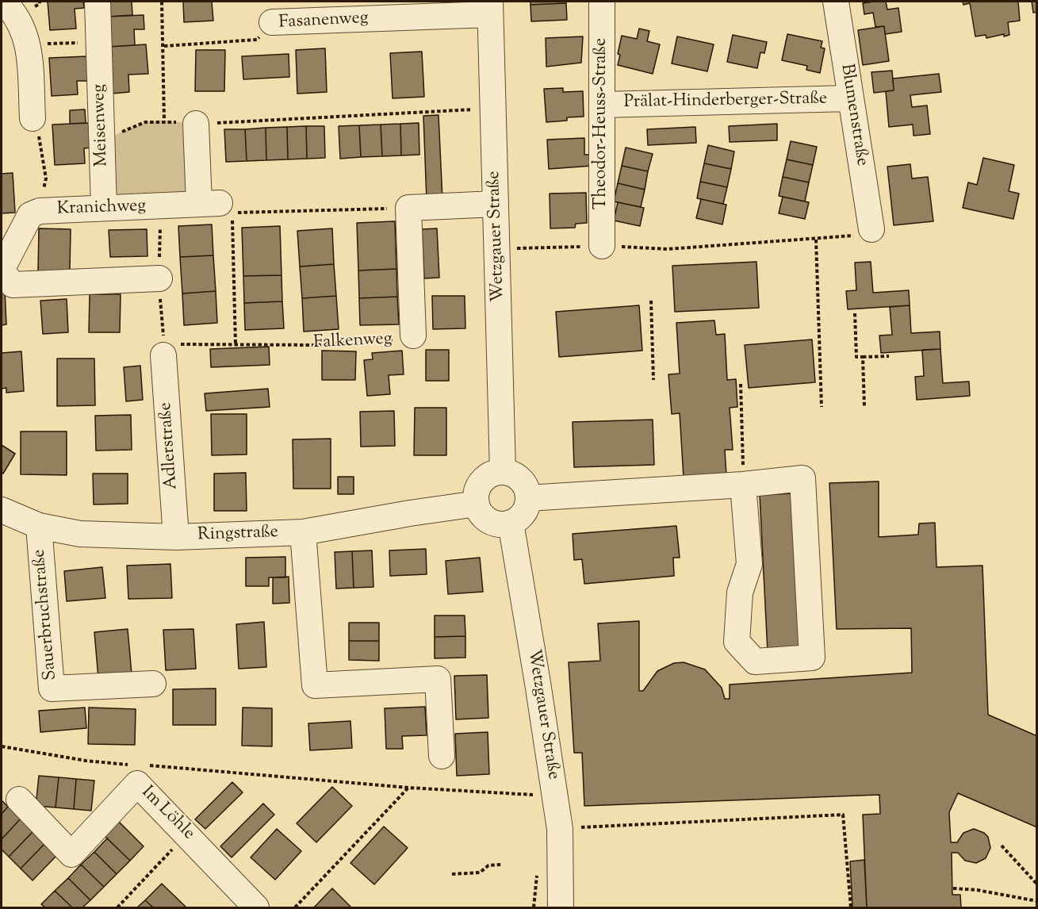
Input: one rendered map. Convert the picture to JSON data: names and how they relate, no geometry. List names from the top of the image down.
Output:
{
  "streets": {
    "street": [
      "Fasanenweg",
      "Prälat-Hinderberger-Straße",
      "Blumenstraße",
      "Theodor-Heuss-Straße",
      "Meisenweg",
      "Kranichweg",
      "Wetzgauer Straße",
      "Falkenweg",
      "Adlerstraße",
      "Ringstraße",
      "Sauerbruchstraße",
      "Im Löhle"
    ]
  },
  "crossings": [
    ["Fasanenweg", "Wetzgauer Straße"],
    ["Prälat-Hinderberger-Straße", "Blumenstraße"],
    ["Prälat-Hinderberger-Straße", "Theodor-Heuss-Straße"],
    ["Meisenweg", "Kranichweg"],
    ["Wetzgauer Straße", "Ringstraße"],
    ["Falkenweg", "Adlerstraße"],
    ["Adlerstraße", "Ringstraße"],
    ["Ringstraße", "Sauerbruchstraße"]
  ]
}
